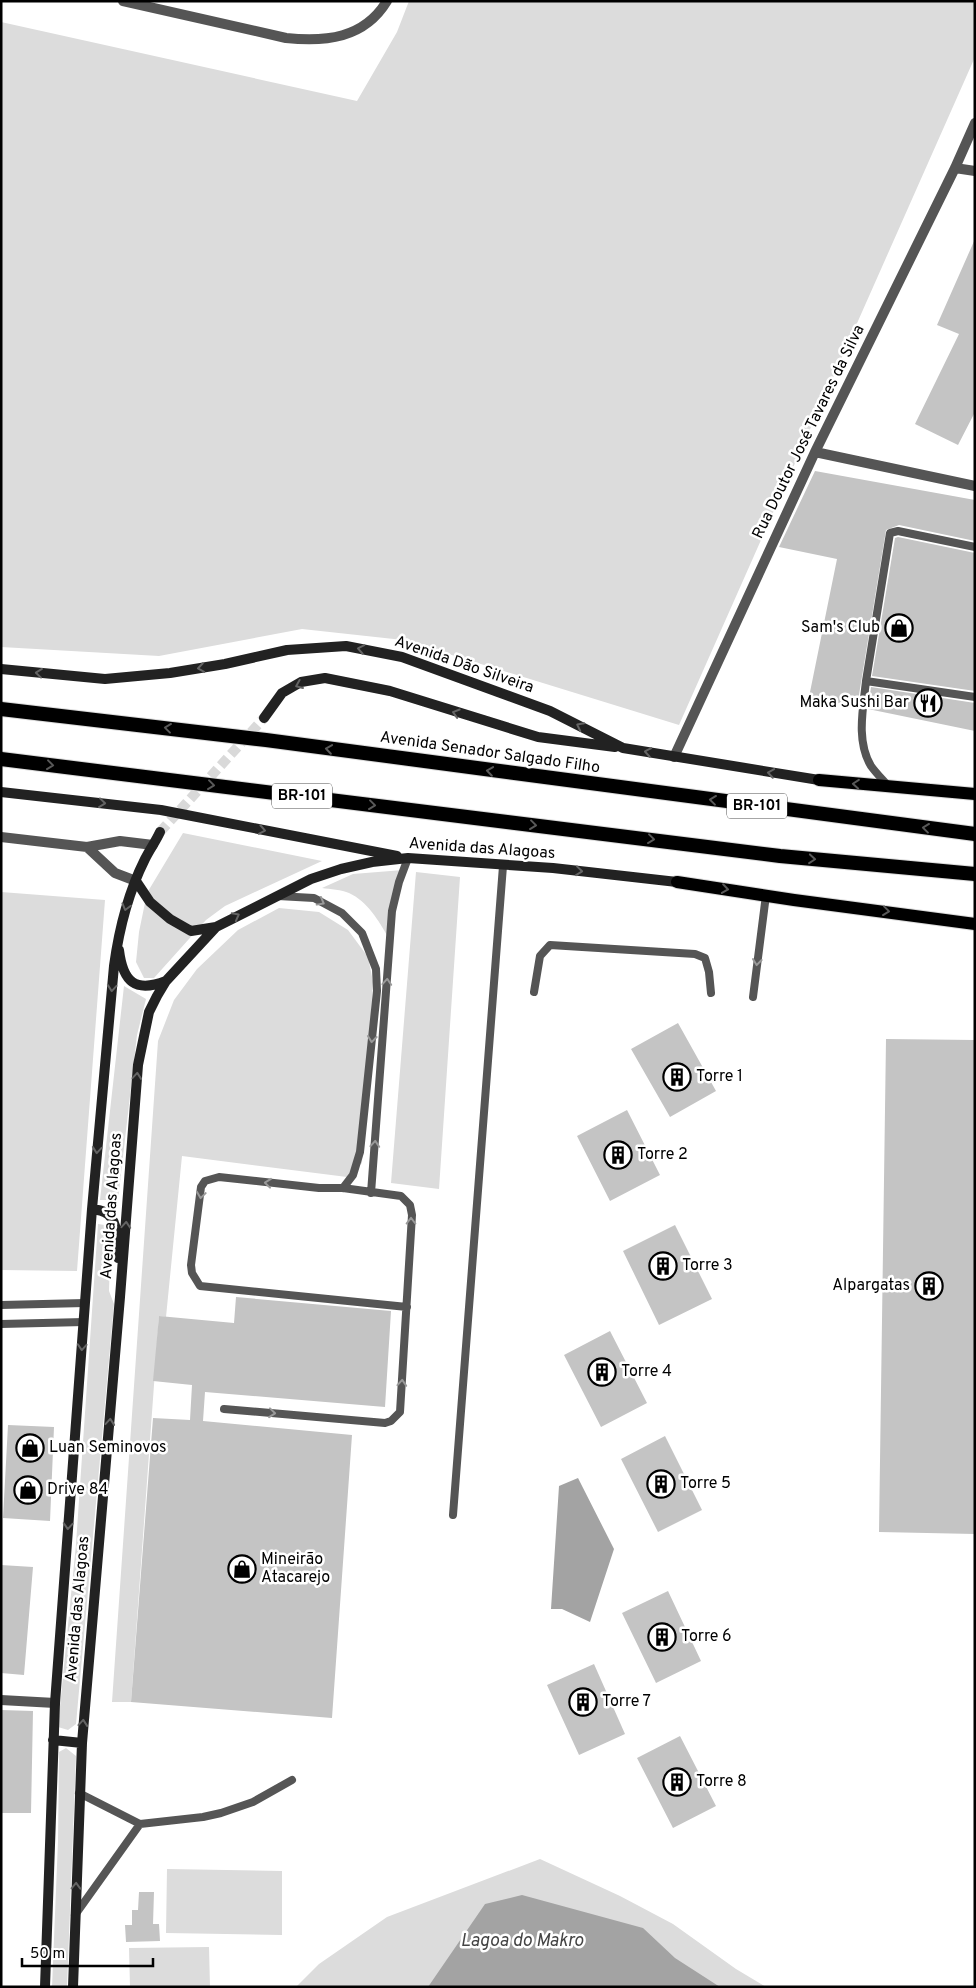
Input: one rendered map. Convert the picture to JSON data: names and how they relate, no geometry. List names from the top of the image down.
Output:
{
  "streets": {
    "highway": ["Avenida Senador Salgado Filho", "BR-101"],
    "main road": ["Avenida Dão Silveira", "Avenida das Alagoas"],
    "street": ["Rua Doutor José Tavares da Silva"]
  },
  "crossings": [
    ["Rua Doutor José Tavares da Silva", "Avenida Dão Silveira"]
  ],
  "water": ["Lagoa do Makro"],
  "places": {
    "shop": [
      "Sam's Club",
      "Luan Seminovos",
      "Drive 84",
      "Mineirão Atacarejo"
    ],
    "restaurant": ["Maka Sushi Bar"],
    "building": [
      "Torre 1",
      "Torre 2",
      "Torre 3",
      "Alpargatas",
      "Torre 4",
      "Torre 5",
      "Torre 6",
      "Torre 7",
      "Torre 8"
    ]
  },
  "scale_bar": "50 m"
}
